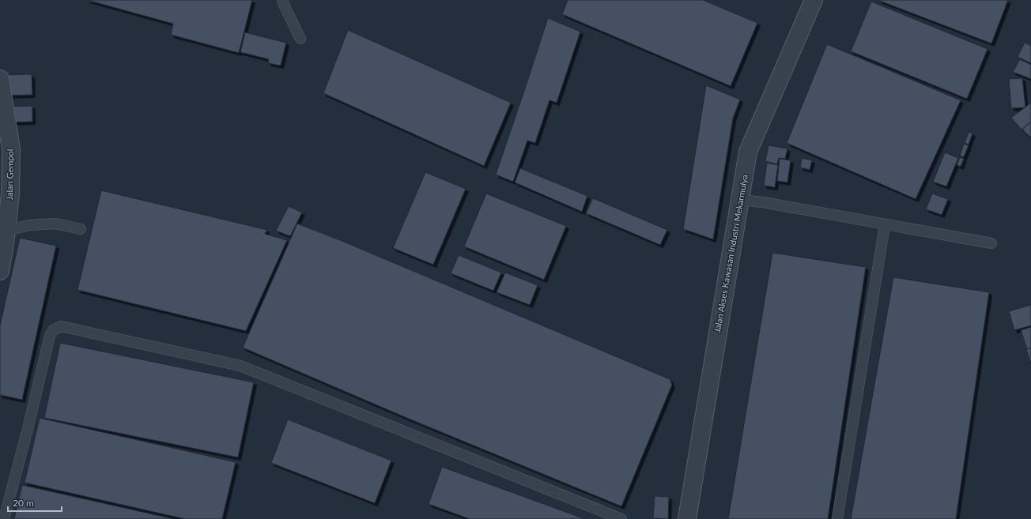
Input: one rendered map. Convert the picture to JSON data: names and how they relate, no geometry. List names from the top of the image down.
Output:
{
  "streets": {
    "street": ["Jalan Gempol", "Jalan Akses Kawasan Industri Mekarmulya"]
  },
  "scale_bar": "20 m"
}
